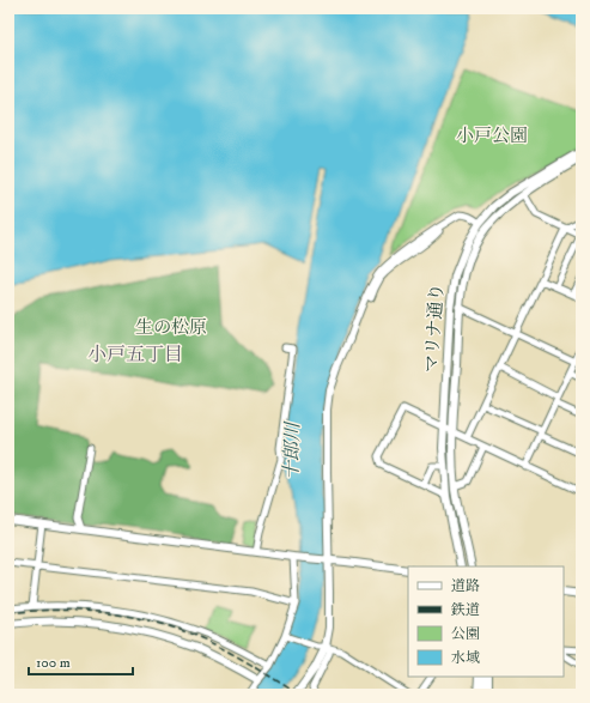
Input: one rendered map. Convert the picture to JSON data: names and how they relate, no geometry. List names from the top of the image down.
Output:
{
  "streets": {
    "street": ["マリナ通り"]
  },
  "districts": ["小戸五丁目"],
  "water": ["十郎川"],
  "parks": ["小戸公園", "生の松原"],
  "legend": [
    "道路",
    "鉄道",
    "公園",
    "水域"
  ],
  "scale_bar": "100 m"
}
